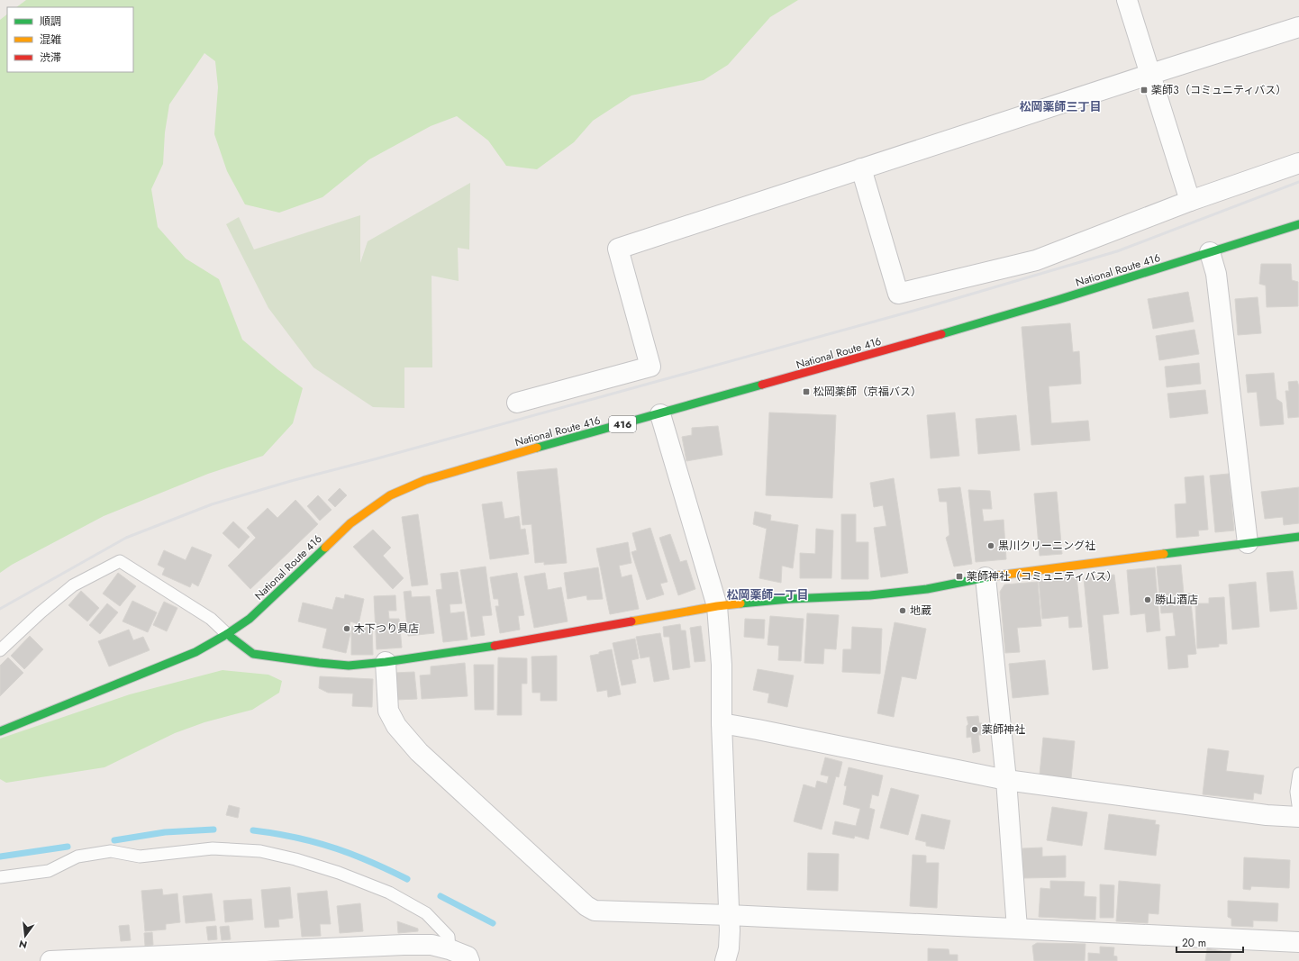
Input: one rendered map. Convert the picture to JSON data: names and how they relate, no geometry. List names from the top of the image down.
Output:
{
  "streets": {
    "main road": ["National Route 416", "416"]
  },
  "districts": ["松岡薬師三丁目", "松岡薬師一丁目"],
  "places": {
    "transit": ["薬師３（コミュニティバス）", "松岡薬師（京福バス）", "薬師神社（コミュニティバス）"],
    "other": [
      "黒川クリーニング社",
      "勝山酒店",
      "地蔵",
      "木下つり具店",
      "薬師神社"
    ]
  },
  "legend": ["順調", "混雑", "渋滞"],
  "scale_bar": "20 m",
  "north": "bottom"
}
